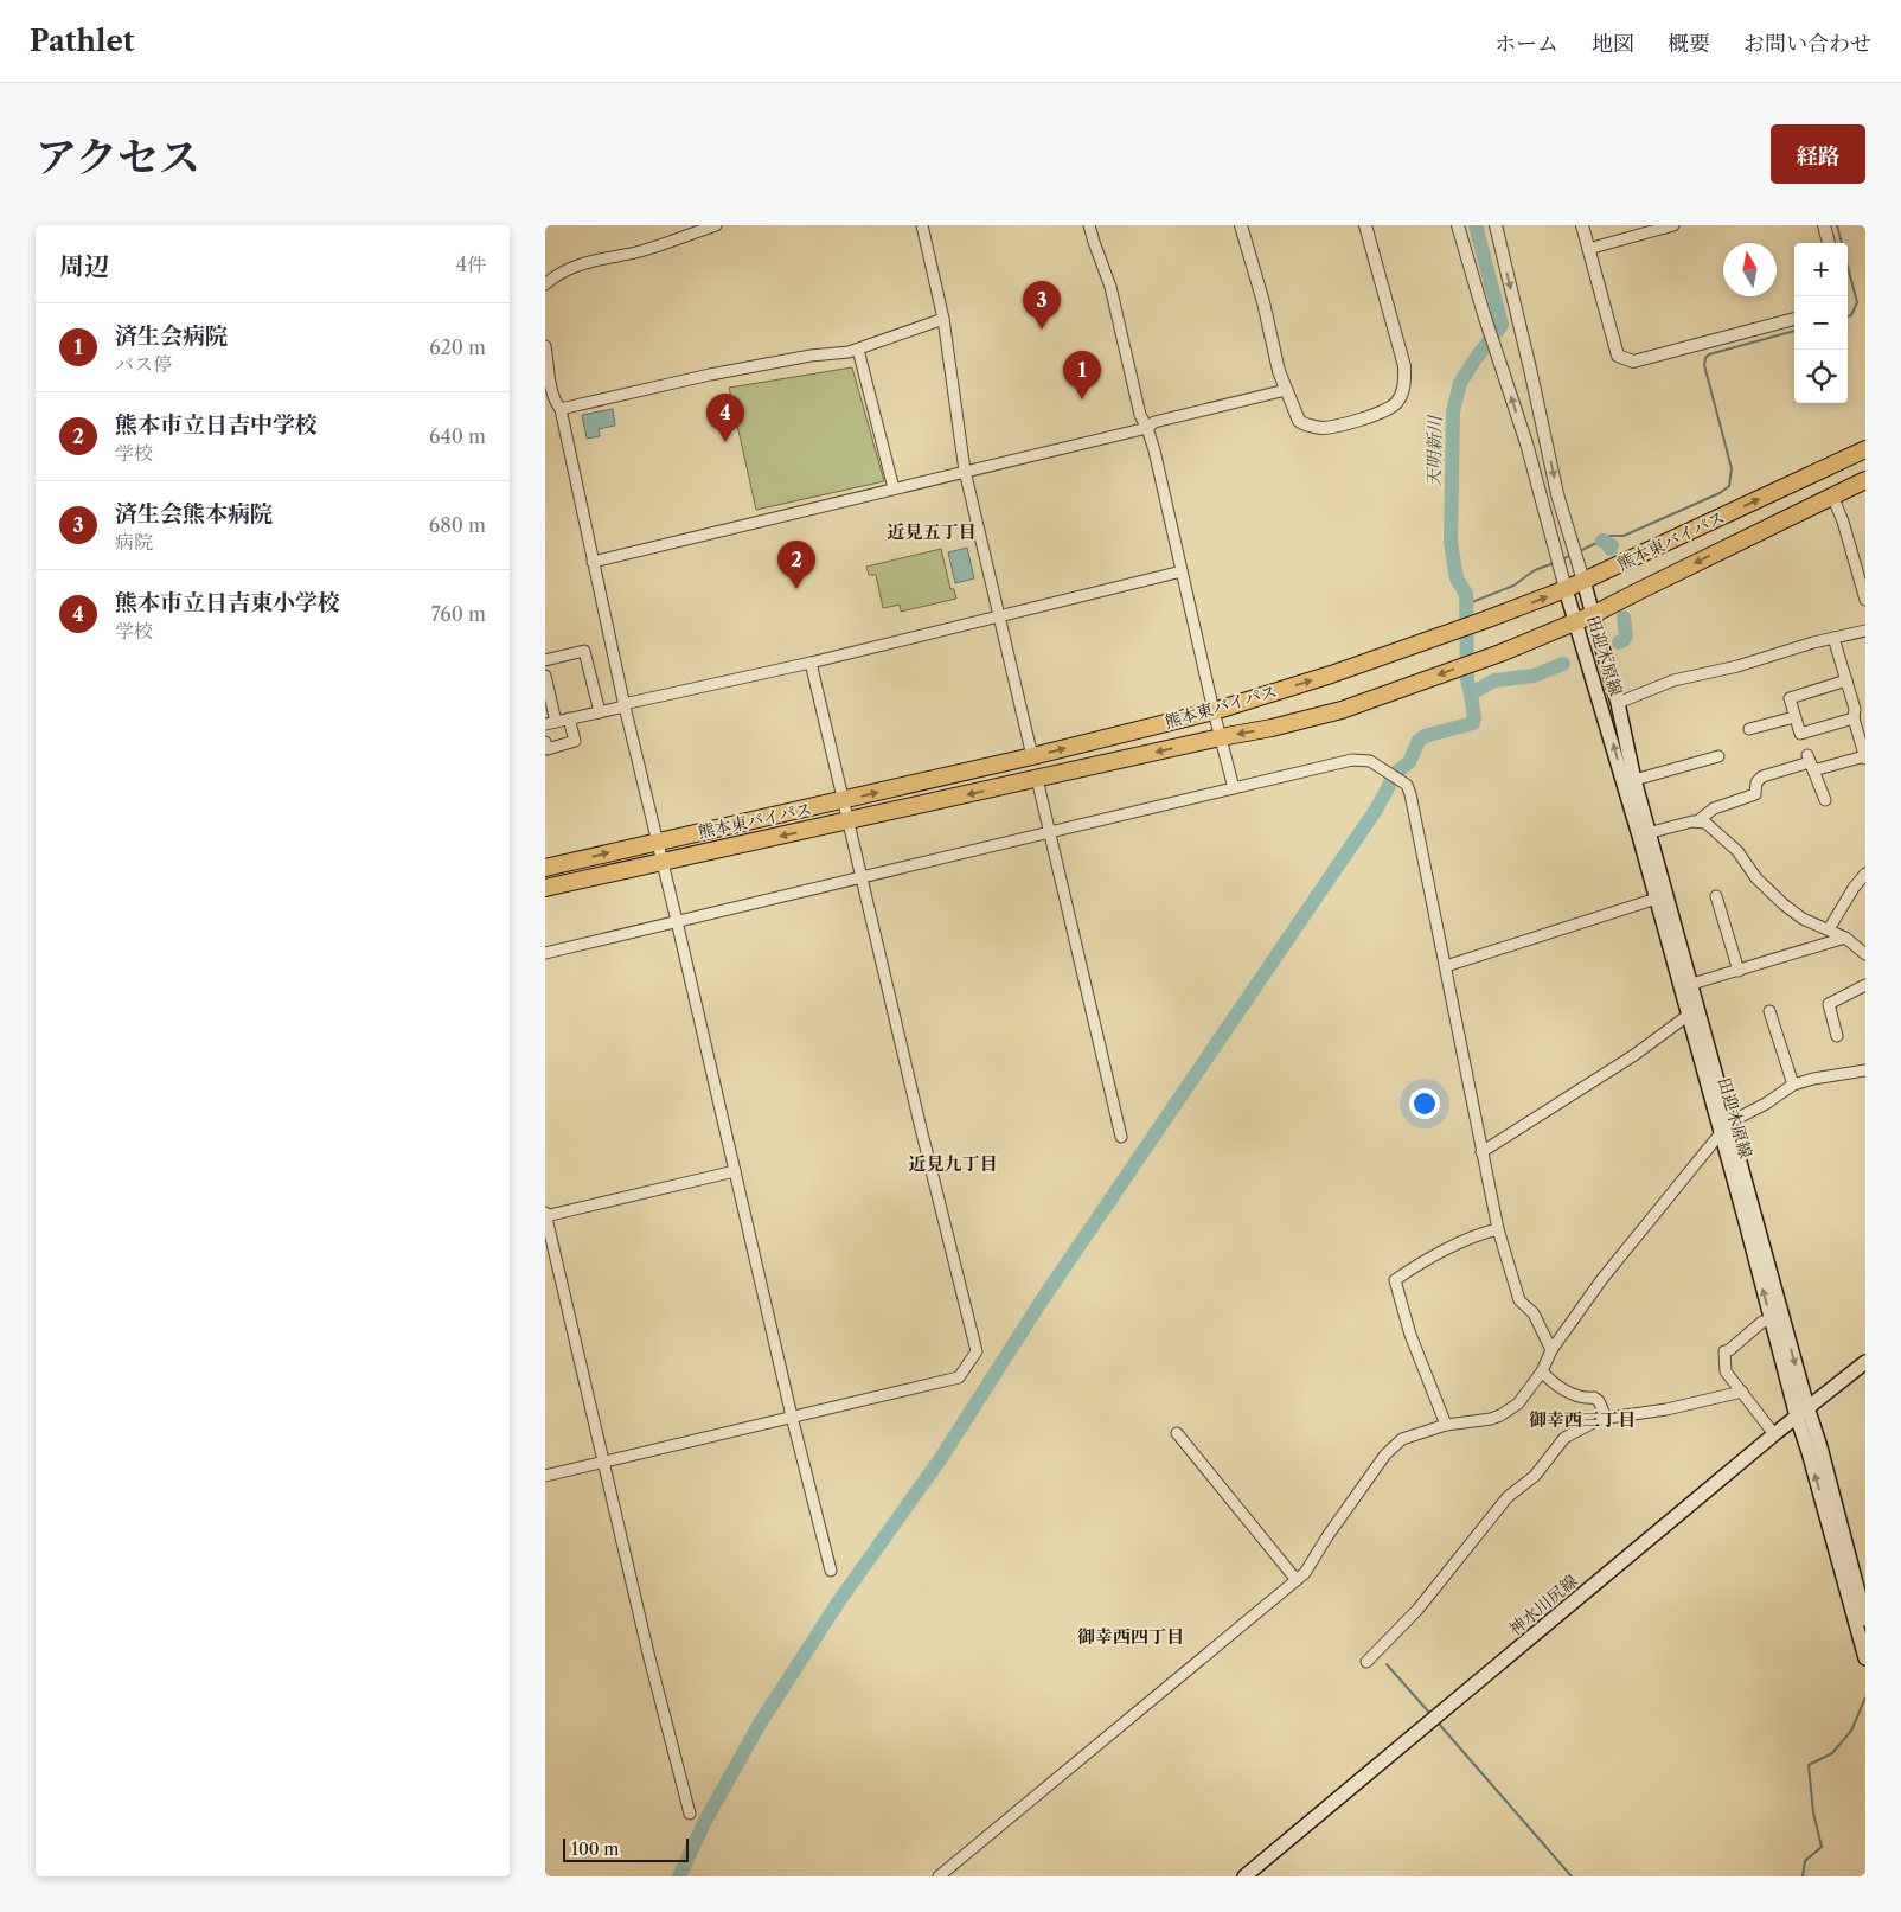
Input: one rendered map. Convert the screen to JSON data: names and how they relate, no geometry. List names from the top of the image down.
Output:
{
  "streets": {
    "highway": ["熊本東バイパス"],
    "main road": ["田迎木原線", "神水川尻線"]
  },
  "crossings": [
    ["熊本東バイパス", "田迎木原線"],
    ["田迎木原線", "神水川尻線"]
  ],
  "districts": [
    "近見五丁目",
    "近見九丁目",
    "御幸西三丁目",
    "御幸西四丁目"
  ],
  "water": ["天明新川"],
  "scale_bar": "100 m",
  "north": "top",
  "page": {
    "header": "Pathlet",
    "nav": [
      "ホーム",
      "地図",
      "概要",
      "お問い合わせ"
    ],
    "title": "アクセス",
    "buttons": "経路",
    "heading": ["周辺", "4件"],
    "map_buttons": ["+", "−"],
    "pins": [
      "3",
      "1",
      "4",
      "2"
    ],
    "list": [
      {
        "mark": "1",
        "name": "済生会病院",
        "note": "バス停",
        "value": "620 m"
      },
      {
        "mark": "2",
        "name": "熊本市立日吉中学校",
        "note": "学校",
        "value": "640 m"
      },
      {
        "mark": "3",
        "name": "済生会熊本病院",
        "note": "病院",
        "value": "680 m"
      },
      {
        "mark": "4",
        "name": "熊本市立日吉東小学校",
        "note": "学校",
        "value": "760 m"
      }
    ],
    "scale": "100 m"
  }
}
